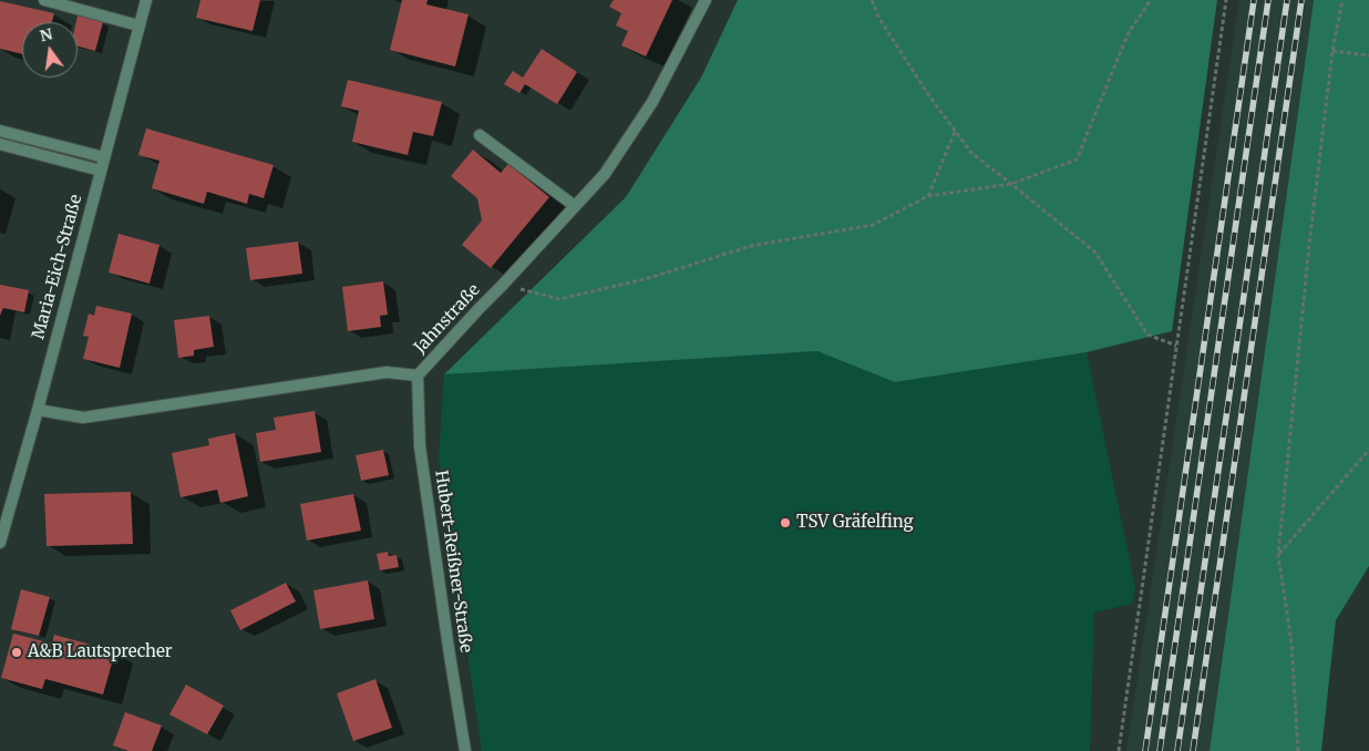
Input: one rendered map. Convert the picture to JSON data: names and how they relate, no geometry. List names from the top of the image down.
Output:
{
  "streets": {
    "street": ["Maria-Eich-Straße", "Jahnstraße", "Hubert-Reißner-Straße"]
  },
  "crossings": [
    ["Maria-Eich-Straße", "Jahnstraße"],
    ["Jahnstraße", "Hubert-Reißner-Straße"]
  ],
  "places": ["TSV Gräfelfing", "A&B Lautsprecher"],
  "north": "top"
}
